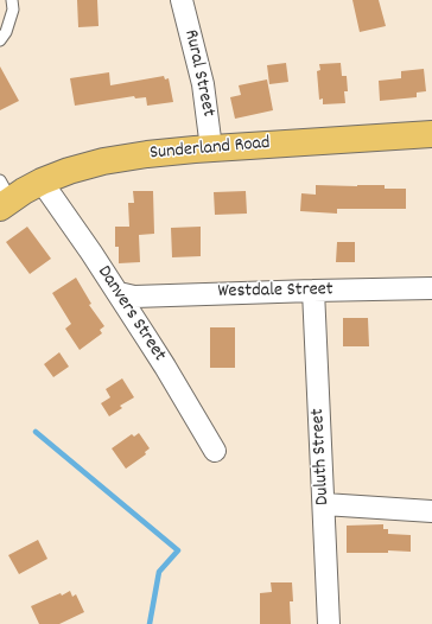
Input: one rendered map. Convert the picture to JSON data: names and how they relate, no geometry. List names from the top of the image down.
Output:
{
  "streets": {
    "main road": ["Sunderland Road"],
    "street": [
      "Rural Street",
      "Westdale Street",
      "Danvers Street",
      "Duluth Street"
    ]
  },
  "crossings": [
    ["Rural Street", "Sunderland Road"],
    ["Sunderland Road", "Danvers Street"],
    ["Westdale Street", "Danvers Street"],
    ["Westdale Street", "Duluth Street"]
  ]
}
